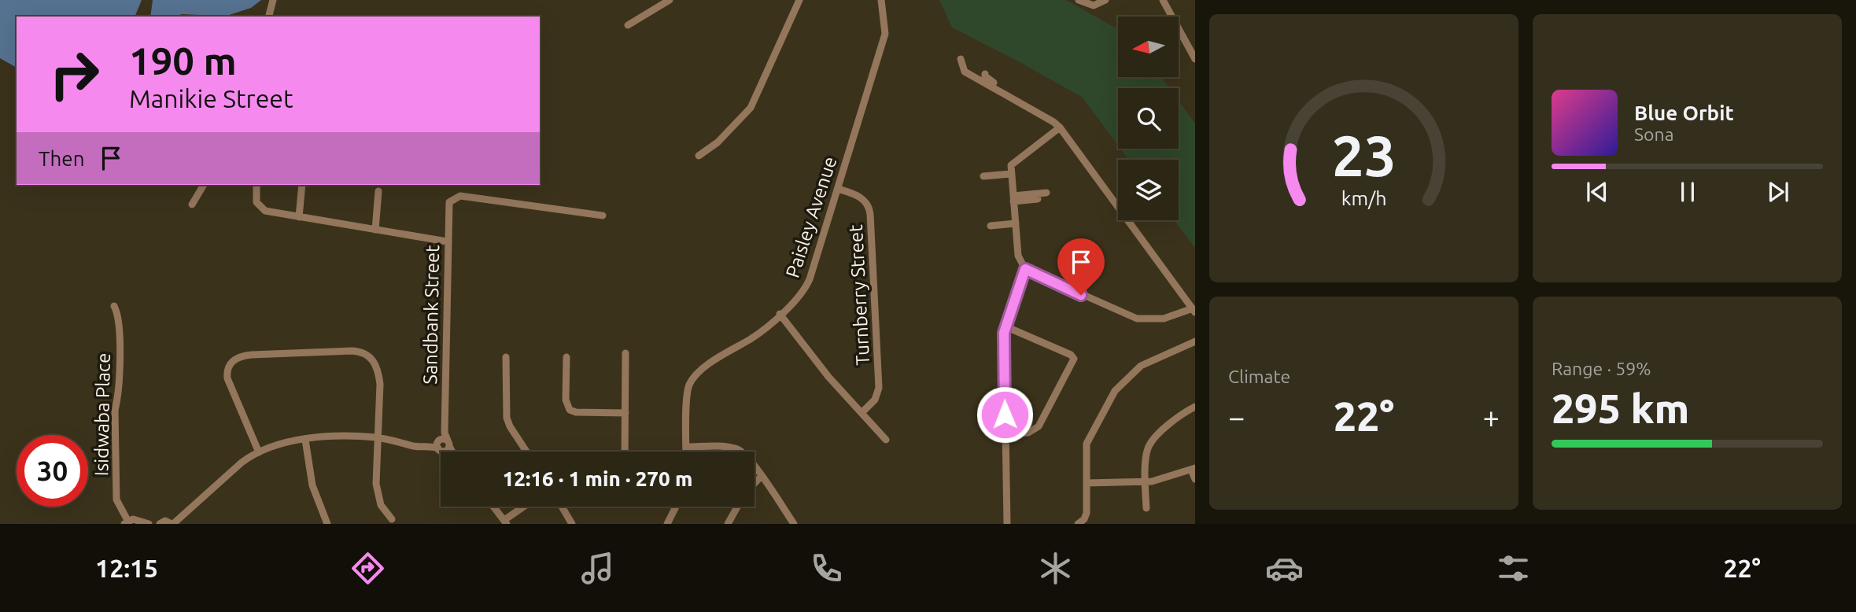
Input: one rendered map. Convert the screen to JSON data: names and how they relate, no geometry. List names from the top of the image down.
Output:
{
  "streets": {
    "street": [
      "Paisley Avenue",
      "Turnberry Street",
      "Sandbank Street",
      "Isidwaba Place"
    ]
  },
  "crossings": [
    ["Paisley Avenue", "Turnberry Street"]
  ],
  "north": "left",
  "page": {
    "turn": ["190 m", "Manikie Street"],
    "song": ["Blue Orbit", "Sona"],
    "then": "Then",
    "tile": [
      "Climate",
      ["Range · 59%", "295 km"]
    ],
    "heat": ["−", "22°", "+"],
    "limit": "30",
    "trip": "12:16 · 1 min · 270 m",
    "tabs": ["12:15", "22°"],
    "gauge": ["23", "km/h"]
  }
}
